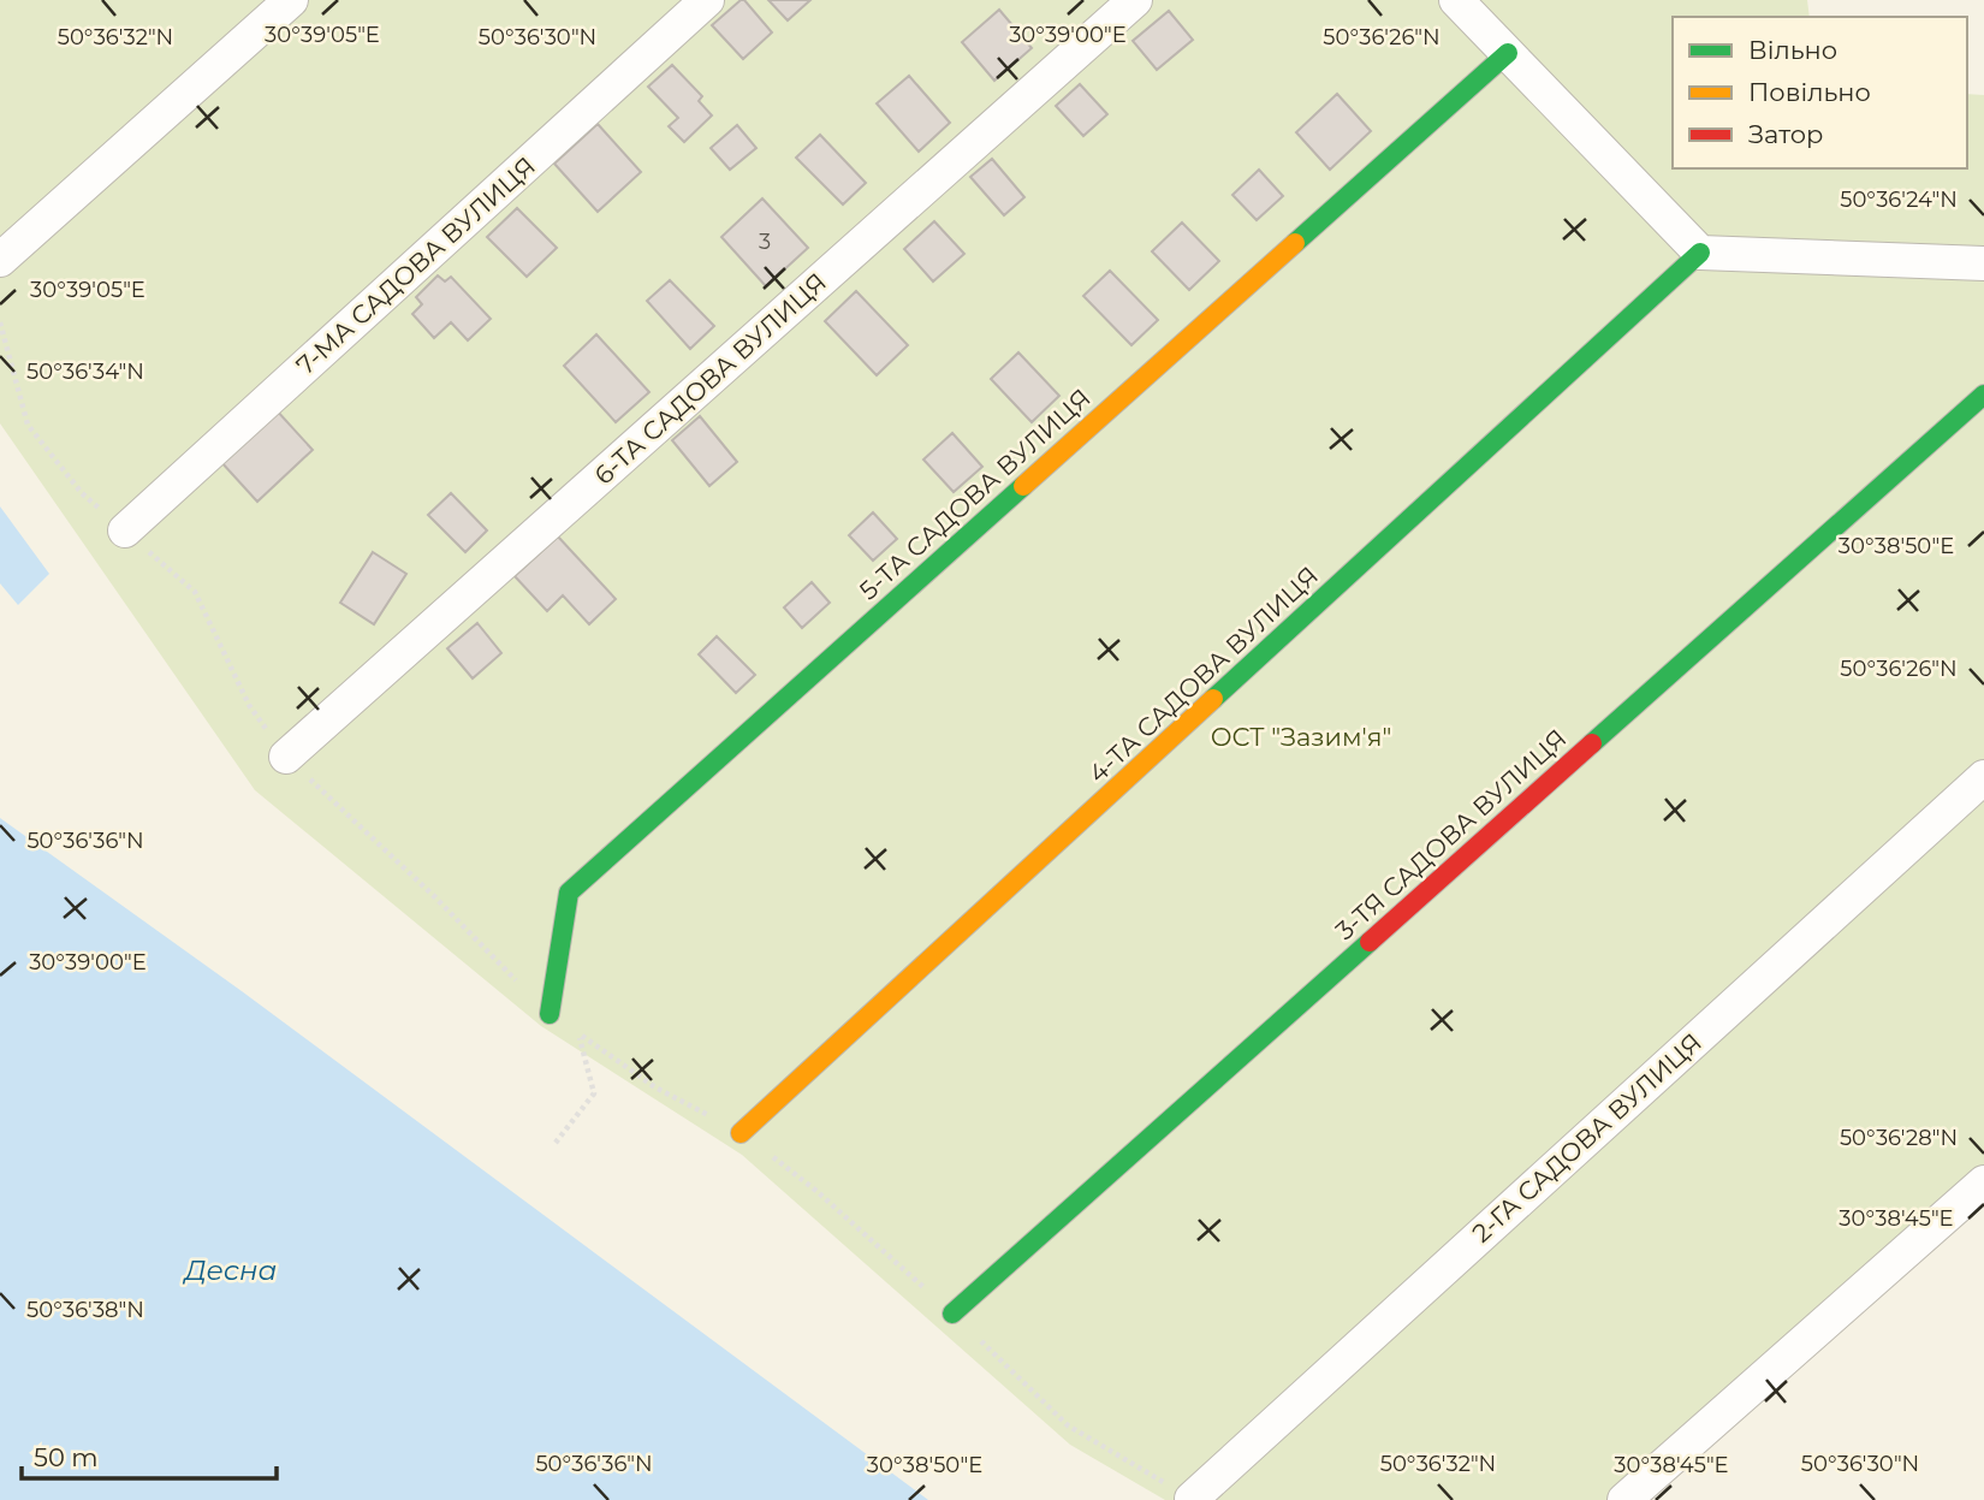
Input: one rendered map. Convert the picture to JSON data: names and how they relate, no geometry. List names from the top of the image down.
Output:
{
  "streets": {
    "street": [
      "7-МА САДОВА ВУЛИЦЯ",
      "6-ТА САДОВА ВУЛИЦЯ",
      "5-ТА САДОВА ВУЛИЦЯ",
      "4-ТА САДОВА ВУЛИЦЯ",
      "3-ТЯ САДОВА ВУЛИЦЯ",
      "2-ГА САДОВА ВУЛИЦЯ"
    ]
  },
  "water": ["Десна"],
  "parks": ["ОСТ \"Зазим'я\""],
  "house_numbers": ["3"],
  "legend": ["Вільно", "Повільно", "Затор"],
  "scale_bar": "50 m",
  "coordinates": [
    "30°39'05\"E",
    "30°39'00\"E",
    "50°36'32\"N",
    "50°36'30\"N",
    "50°36'26\"N",
    "50°36'24\"N",
    "50°36'34\"N",
    "30°38'50\"E",
    "50°36'36\"N",
    "50°36'28\"N",
    "30°38'45\"E",
    "50°36'38\"N"
  ]
}
